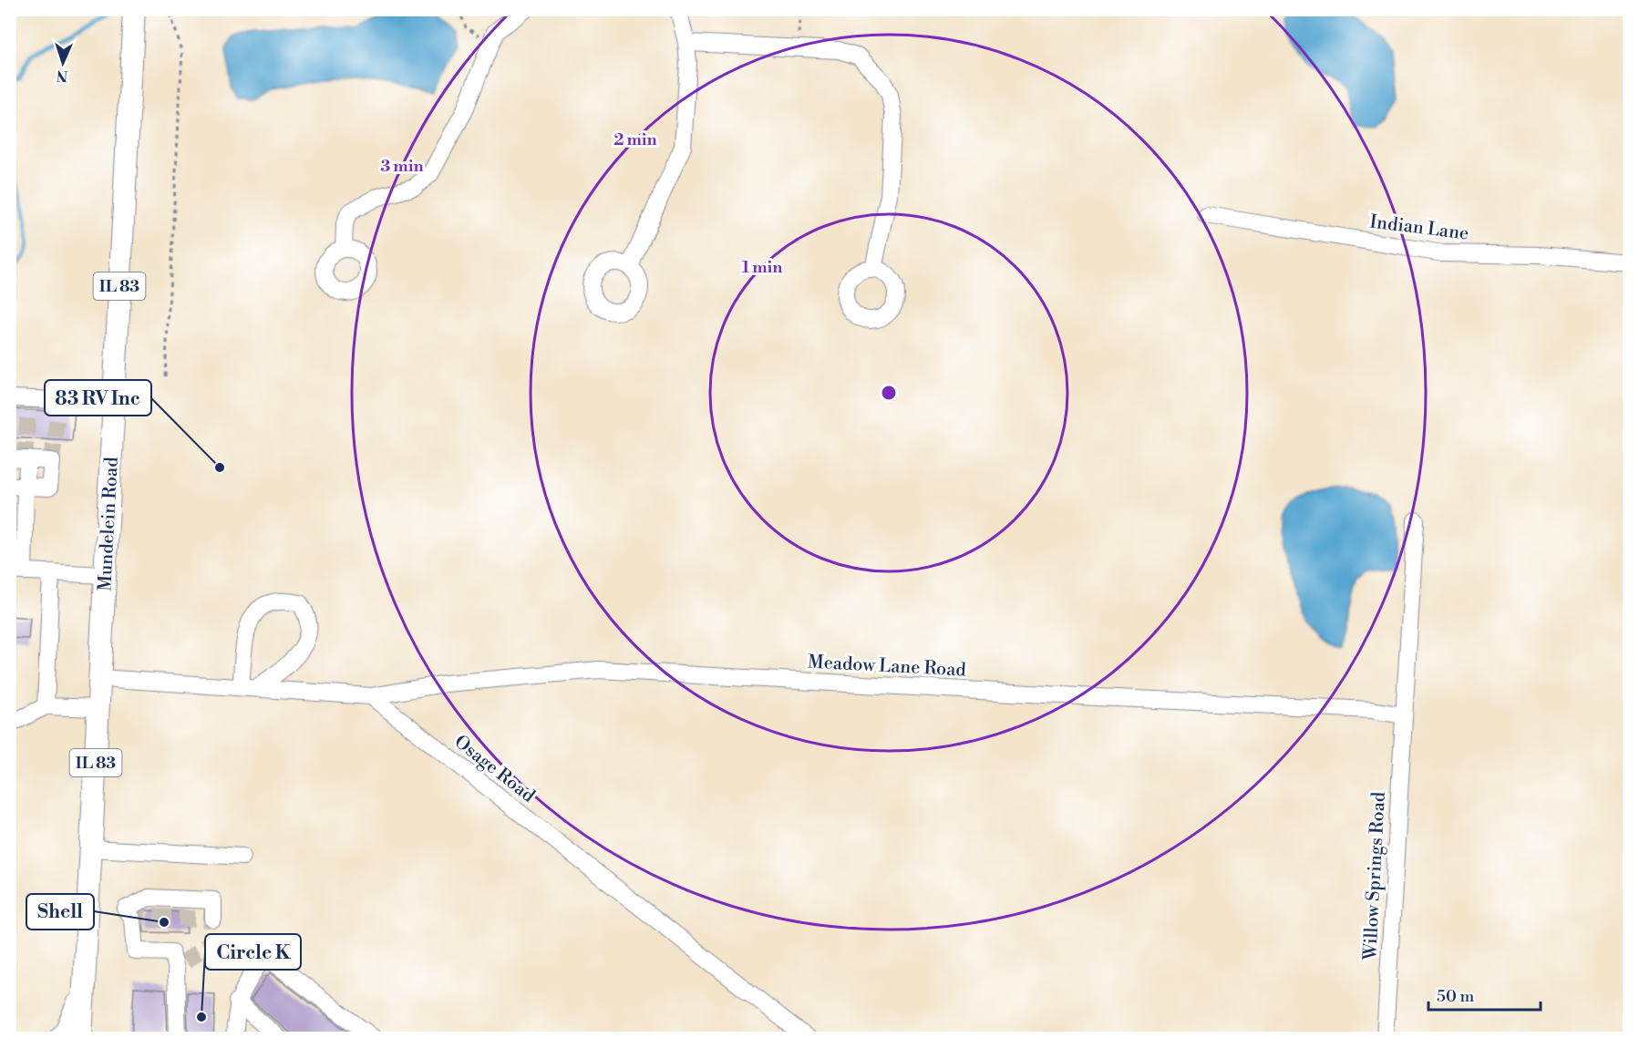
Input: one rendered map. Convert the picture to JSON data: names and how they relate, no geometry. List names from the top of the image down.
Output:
{
  "streets": {
    "main road": ["IL 83", "Mundelein Road"],
    "street": [
      "Indian Lane",
      "Meadow Lane Road",
      "Osage Road",
      "Willow Springs Road"
    ]
  },
  "crossings": [
    ["Meadow Lane Road", "Osage Road"],
    ["Meadow Lane Road", "Willow Springs Road"]
  ],
  "places": ["83 RV Inc", "Shell", "Circle K"],
  "scale_bar": "50 m",
  "north": "bottom",
  "rings": ["2 min", "3 min", "1 min"]
}
